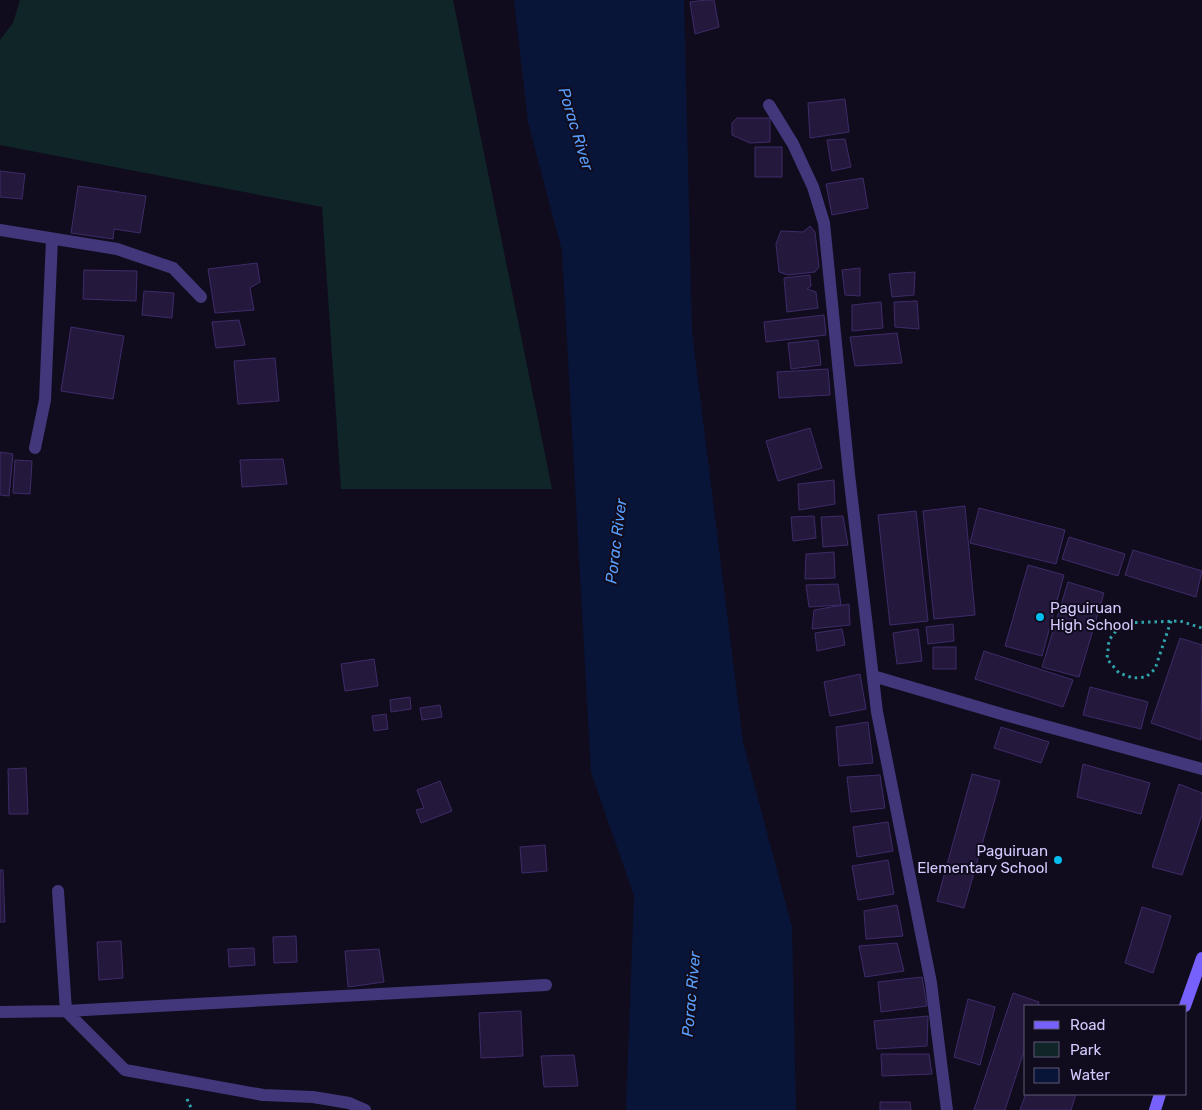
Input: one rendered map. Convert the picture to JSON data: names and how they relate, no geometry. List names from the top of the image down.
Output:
{
  "water": ["Porac River"],
  "places": ["Paguiruan High School", "Paguiruan Elementary School"],
  "legend": ["Road", "Park", "Water"]
}
